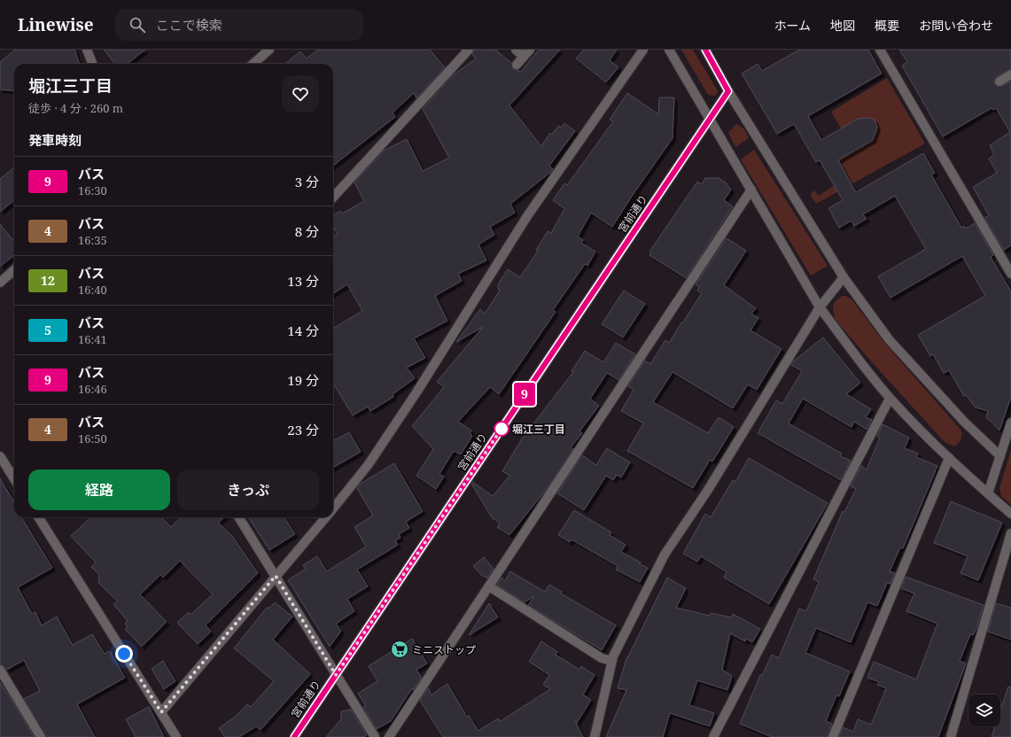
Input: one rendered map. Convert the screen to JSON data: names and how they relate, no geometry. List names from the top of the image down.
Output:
{
  "streets": {
    "street": ["宮前通り"]
  },
  "places": {
    "other": ["堀江三丁目"],
    "supermarket": ["ミニストップ"]
  },
  "lines": ["bus line 9"],
  "page": {
    "header": "Linewise",
    "search": "ここで検索",
    "nav": [
      "ホーム",
      "地図",
      "概要",
      "お問い合わせ"
    ],
    "on_map": "9",
    "heading": [
      ["堀江三丁目", "徒歩 · 4 分 · 260 m"],
      "発車時刻"
    ],
    "list": [
      {
        "mark": "9",
        "name": "バス",
        "note": "16:30",
        "value": "3 分"
      },
      {
        "mark": "4",
        "name": "バス",
        "note": "16:35",
        "value": "8 分"
      },
      {
        "mark": "12",
        "name": "バス",
        "note": "16:40",
        "value": "13 分"
      },
      {
        "mark": "5",
        "name": "バス",
        "note": "16:41",
        "value": "14 分"
      },
      {
        "mark": "9",
        "name": "バス",
        "note": "16:46",
        "value": "19 分"
      },
      {
        "mark": "4",
        "name": "バス",
        "note": "16:50",
        "value": "23 分"
      }
    ],
    "buttons": ["経路", "きっぷ"]
  }
}
